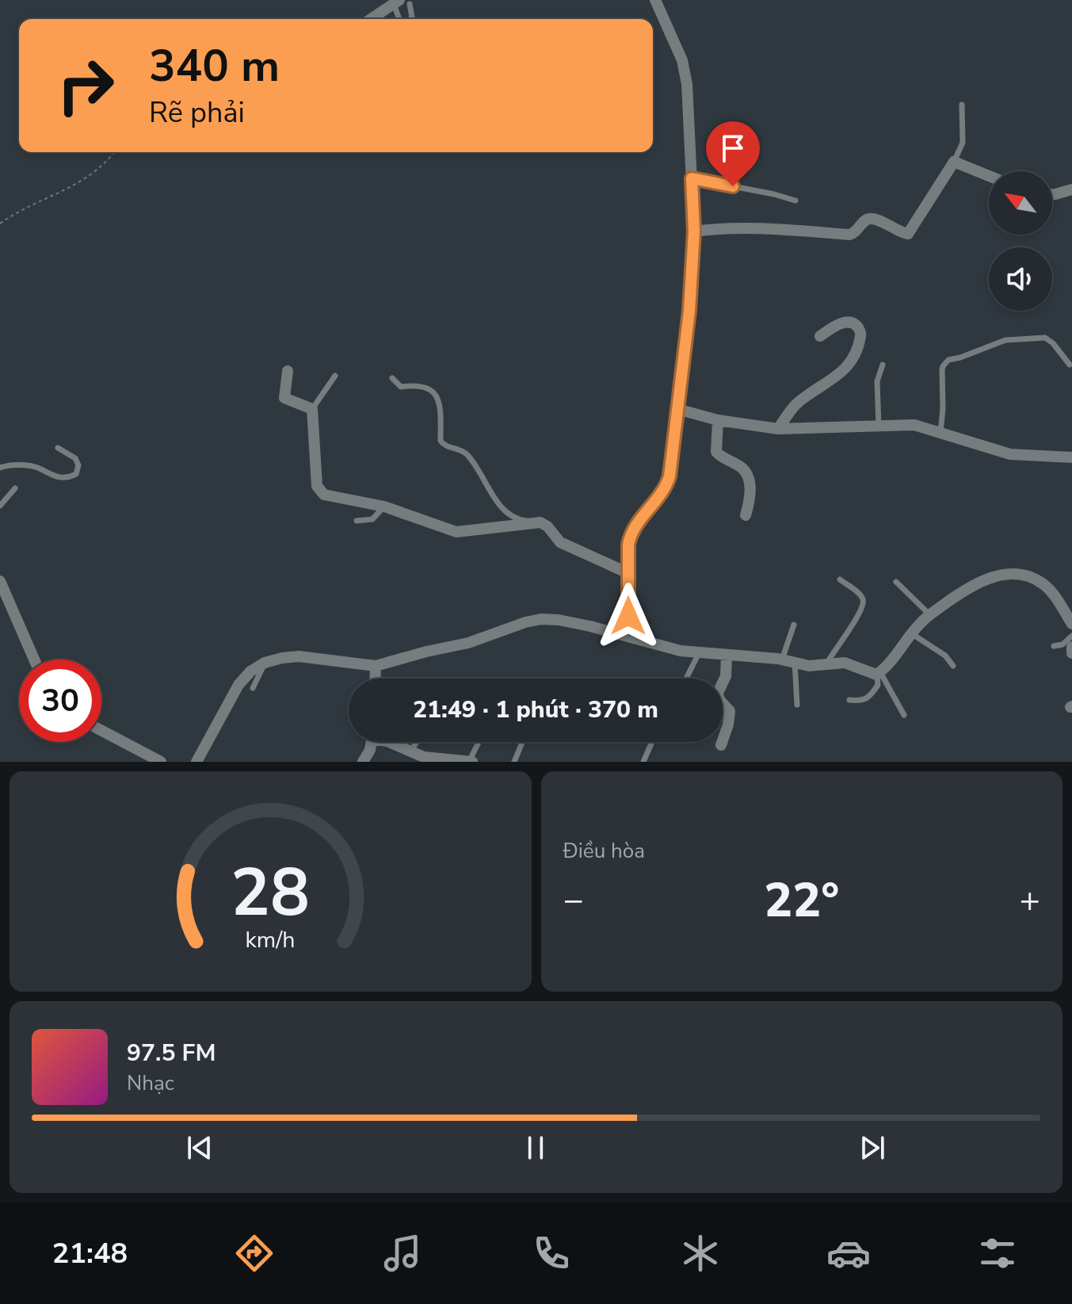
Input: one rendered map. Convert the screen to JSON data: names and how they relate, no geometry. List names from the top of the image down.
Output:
{
  "north": "top left",
  "page": {
    "turn": ["340 m", "Rẽ phải"],
    "limit": "30",
    "trip": "21:49 · 1 phút · 370 m",
    "tile": "Điều hòa",
    "heat": ["−", "22°", "+"],
    "song": ["97.5 FM", "Nhạc"],
    "tabs": "21:48",
    "gauge": ["28", "km/h"]
  }
}
